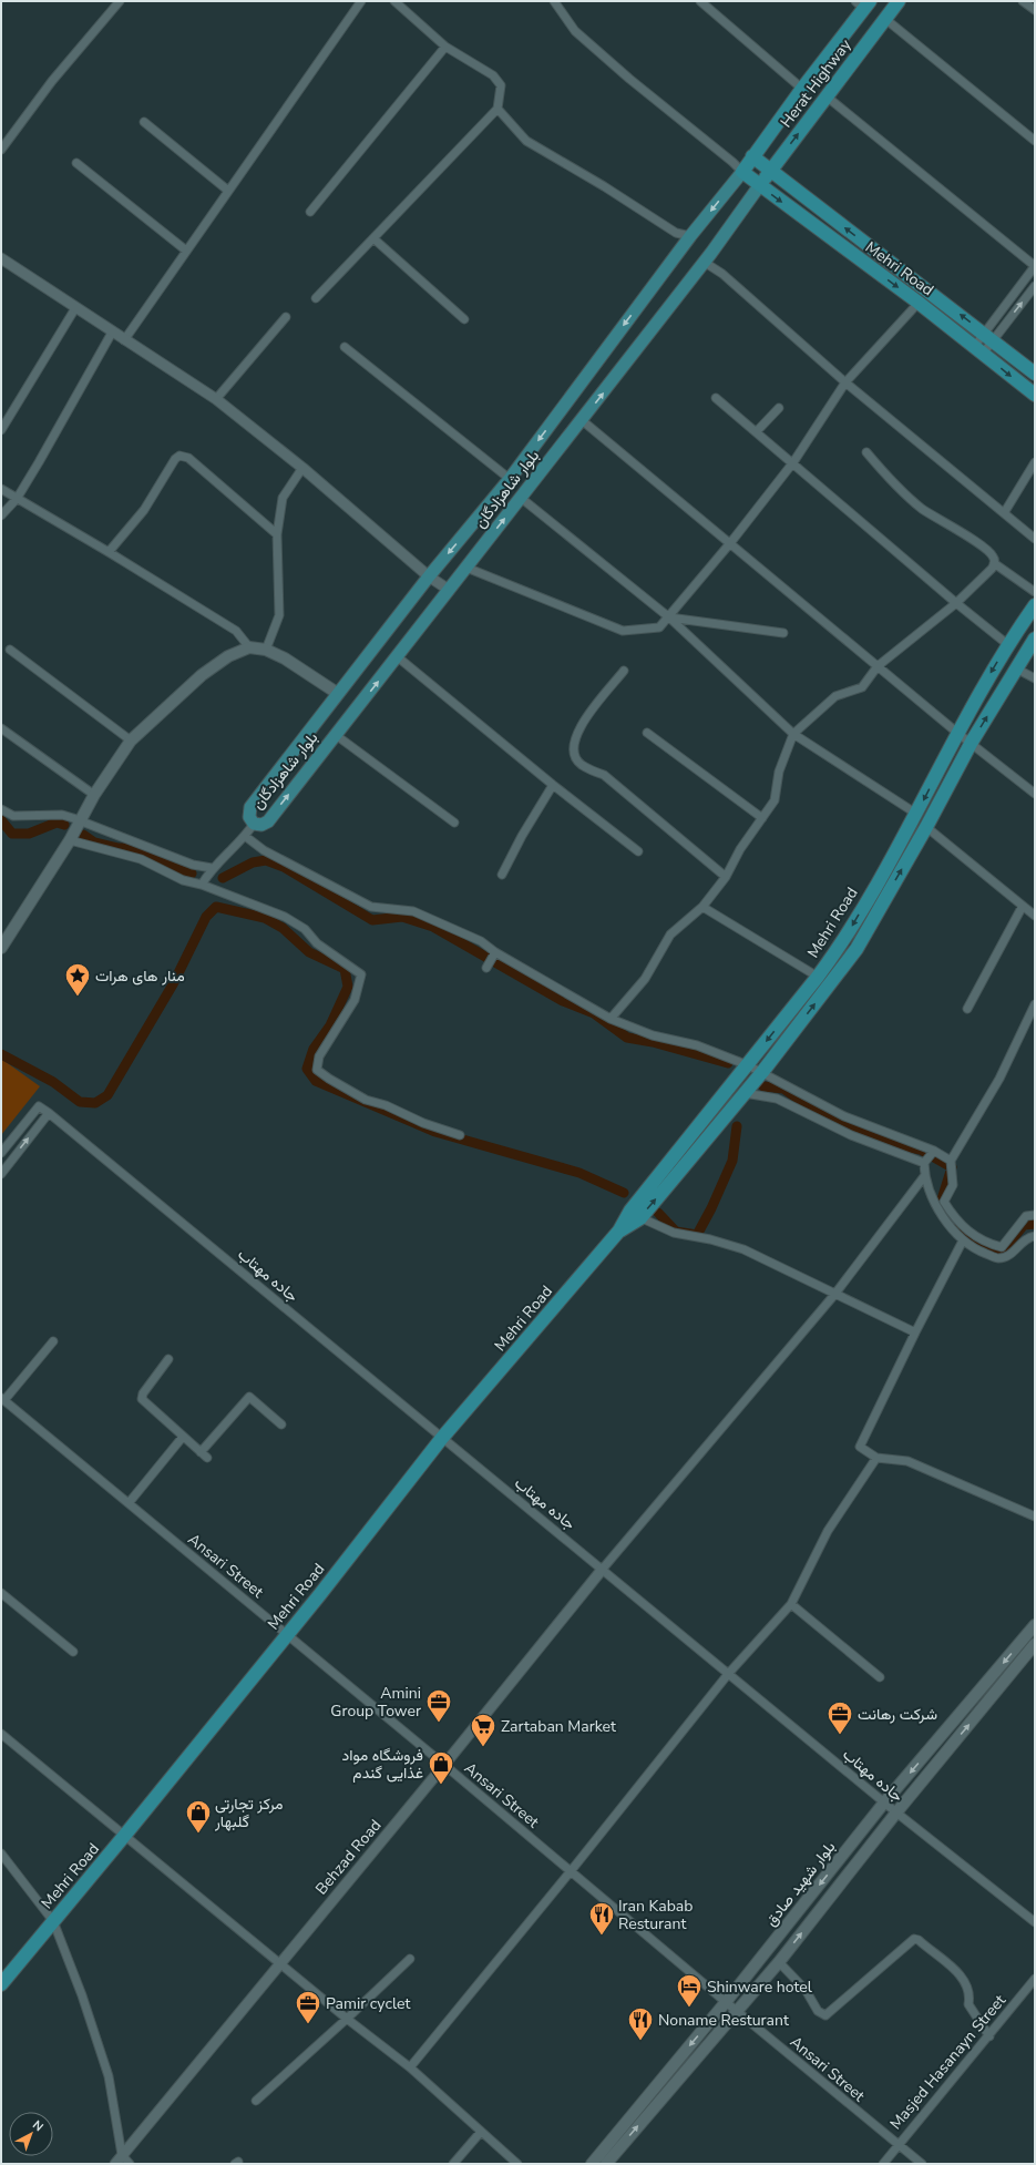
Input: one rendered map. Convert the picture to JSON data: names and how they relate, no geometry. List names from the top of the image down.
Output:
{
  "streets": {
    "highway": ["Herat Highway", "Mehri Road"],
    "main road": ["بلوار شاهزادگان", "بلوار شهید صادق"],
    "street": [
      "جاده مهتاب",
      "Ansari Street",
      "Behzad Road",
      "Masjed Hasanayn Street"
    ]
  },
  "crossings": [
    ["Herat Highway", "Mehri Road"],
    ["Herat Highway", "بلوار شاهزادگان"],
    ["Mehri Road", "بلوار شاهزادگان"],
    ["Mehri Road", "جاده مهتاب"],
    ["Mehri Road", "Ansari Street"],
    ["جاده مهتاب", "Behzad Road"],
    ["جاده مهتاب", "بلوار شهید صادق"],
    ["Ansari Street", "Behzad Road"],
    ["Ansari Street", "بلوار شهید صادق"],
    ["Ansari Street", "Masjed Hasanayn Street"]
  ],
  "places": {
    "place": ["منار های هرات"],
    "office": ["Amini Group Tower", "شرکت رهانت", "Pamir cyclet"],
    "supermarket": ["Zartaban Market"],
    "shop": ["فروشگاه مواد غذایی گندم", "مرکز تجارتی گلبهار"],
    "restaurant": ["Iran Kabab Resturant", "Noname Resturant"],
    "hotel": ["Shinware hotel"]
  },
  "north": "top right"
}
